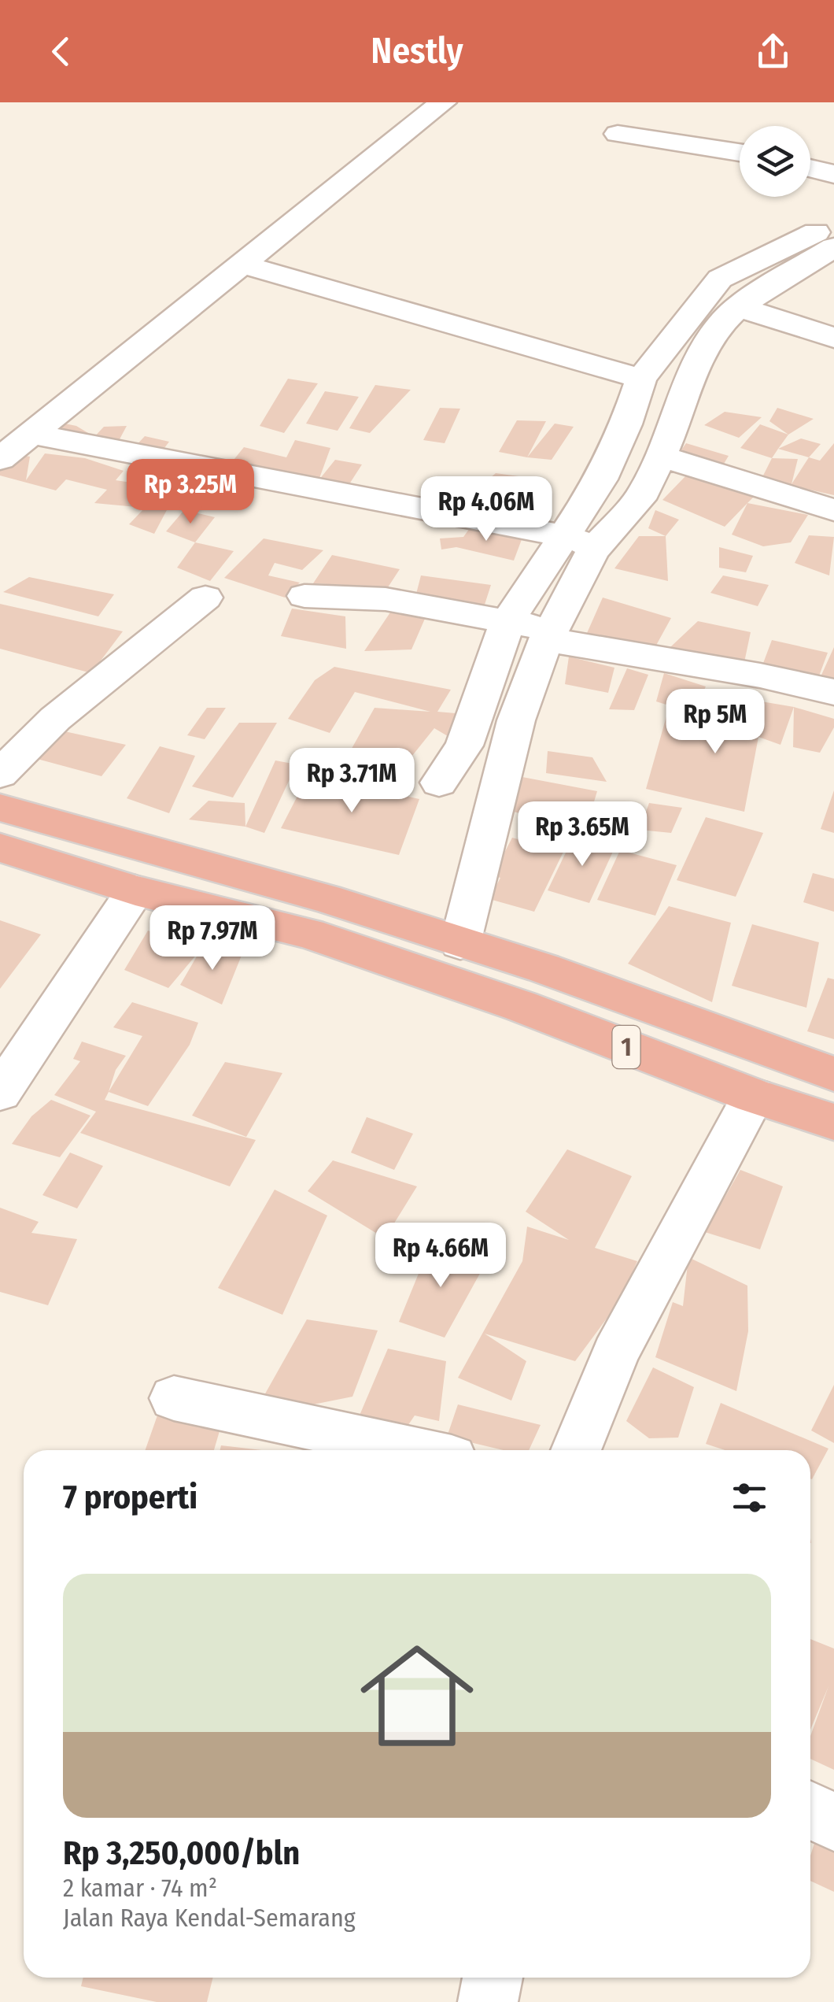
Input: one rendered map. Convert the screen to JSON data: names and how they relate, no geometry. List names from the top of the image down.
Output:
{
  "streets": {
    "highway": ["1"]
  },
  "page": {
    "header": "Nestly",
    "price": [
      "Rp 3.25M",
      "Rp 4.06M",
      "Rp 5M",
      "Rp 3.71M",
      "Rp 3.65M",
      "Rp 7.97M",
      "Rp 4.66M"
    ],
    "heading": "7 properti",
    "list": [
      {
        "name": "Rp 3,250,000/bln",
        "note": "2 kamar · 74 m² · Jalan Raya Kendal-Semarang"
      }
    ]
  }
}
